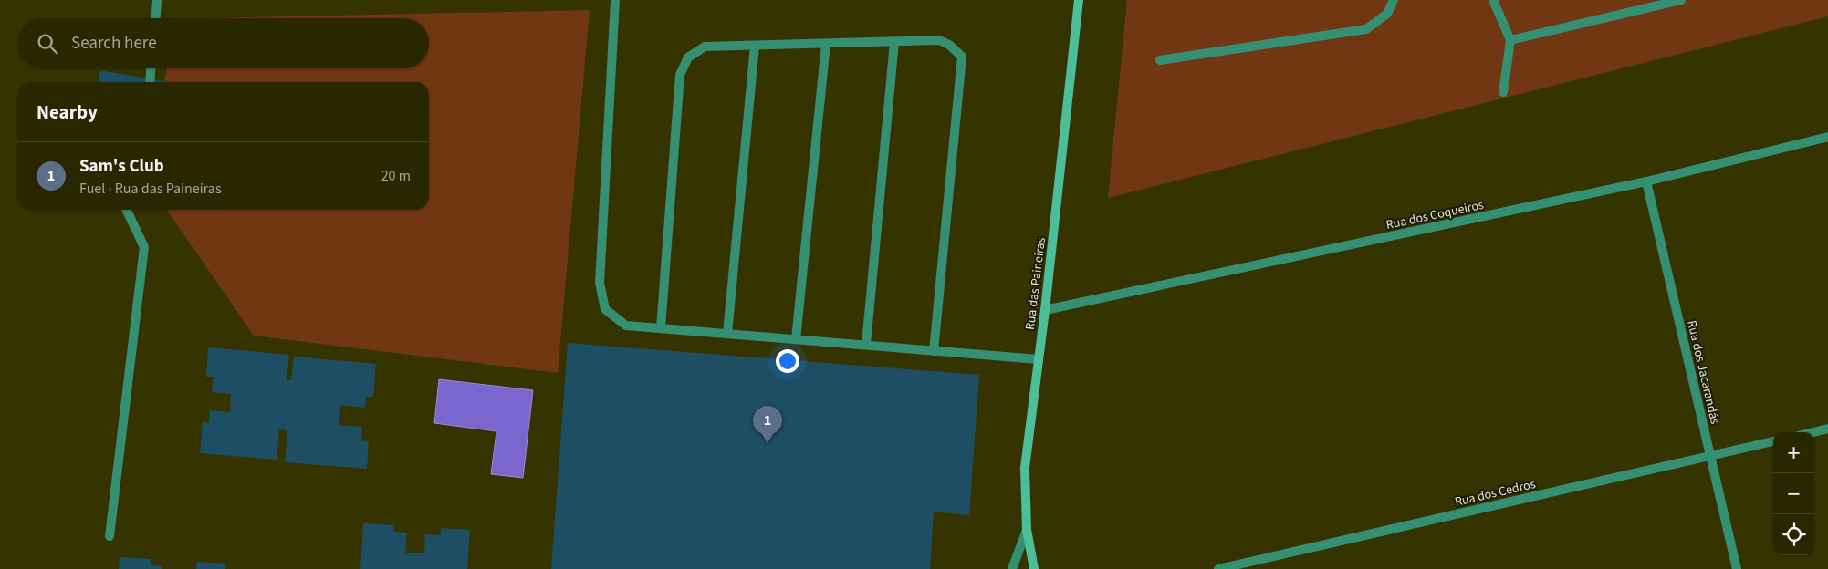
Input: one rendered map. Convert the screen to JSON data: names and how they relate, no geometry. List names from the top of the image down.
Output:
{
  "streets": {
    "main road": ["Rua das Paineiras"],
    "street": ["Rua dos Coqueiros", "Rua dos Jacarandás", "Rua dos Cedros"]
  },
  "crossings": [
    ["Rua dos Coqueiros", "Rua das Paineiras"],
    ["Rua dos Coqueiros", "Rua dos Jacarandás"],
    ["Rua dos Jacarandás", "Rua dos Cedros"]
  ],
  "page": {
    "search": "Search here",
    "heading": "Nearby",
    "list": [
      {
        "mark": "1",
        "name": "Sam's Club",
        "note": "Fuel · Rua das Paineiras",
        "value": "20 m"
      }
    ],
    "pins": "1",
    "map_buttons": ["+", "−"]
  }
}
